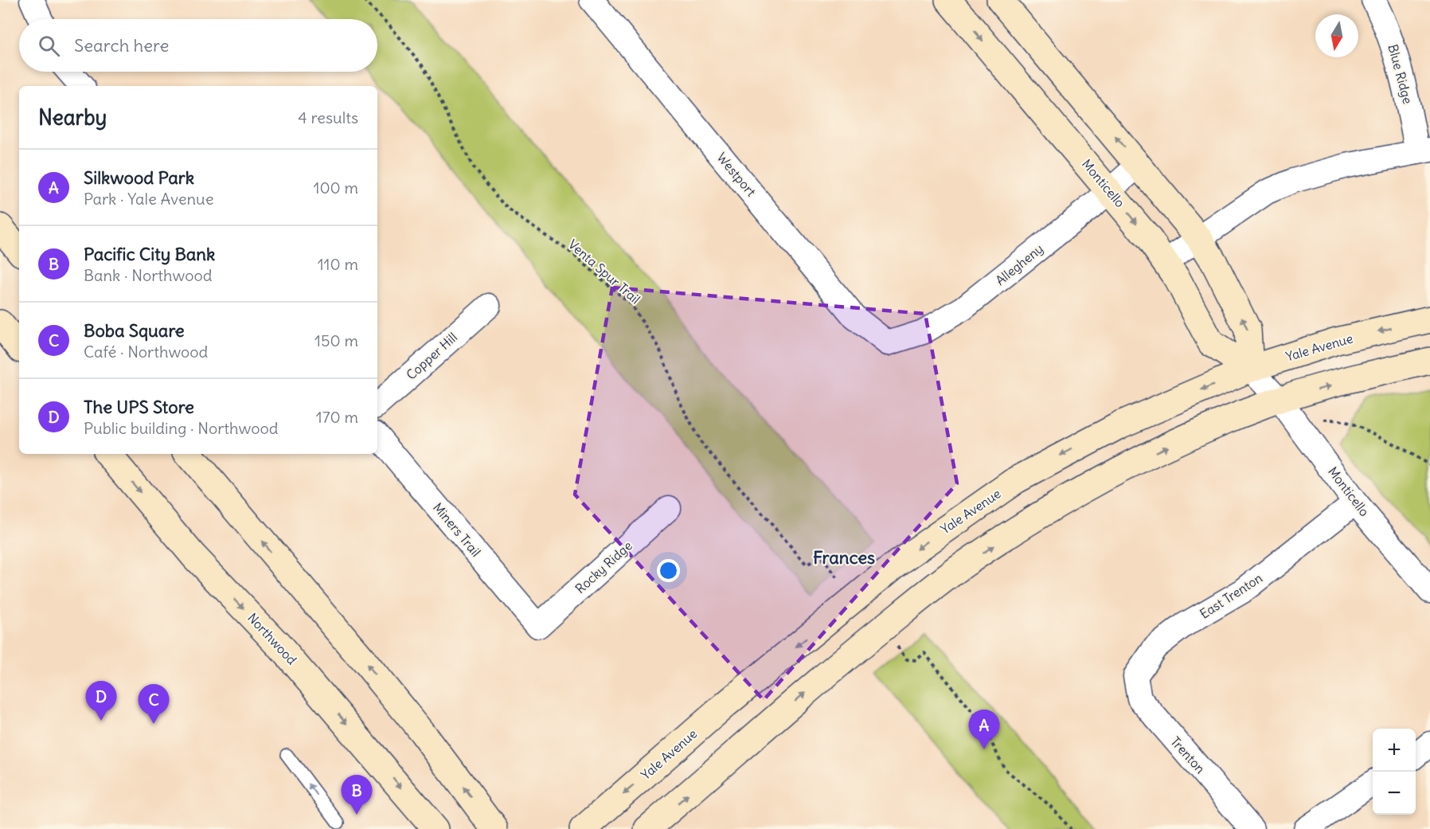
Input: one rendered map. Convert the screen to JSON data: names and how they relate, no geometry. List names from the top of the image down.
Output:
{
  "streets": {
    "street": [
      "Blue Ridge",
      "Westport",
      "Monticello",
      "Allegheny",
      "Yale Avenue",
      "Copper Hill",
      "Miners Trail",
      "Rocky Ridge",
      "East Trenton",
      "Northwood",
      "Trenton"
    ],
    "path": ["Venta Spur Trail"]
  },
  "crossings": [
    ["Westport", "Allegheny"],
    ["Monticello", "Allegheny"],
    ["Monticello", "Yale Avenue"],
    ["Monticello", "East Trenton"],
    ["Venta Spur Trail", "Yale Avenue"],
    ["Miners Trail", "Rocky Ridge"],
    ["East Trenton", "Trenton"]
  ],
  "districts": ["Frances"],
  "north": "bottom",
  "page": {
    "search": "Search here",
    "heading": ["Nearby", "4 results"],
    "list": [
      {
        "mark": "A",
        "name": "Silkwood Park",
        "note": "Park · Yale Avenue",
        "value": "100 m"
      },
      {
        "mark": "B",
        "name": "Pacific City Bank",
        "note": "Bank · Northwood",
        "value": "110 m"
      },
      {
        "mark": "C",
        "name": "Boba Square",
        "note": "Café · Northwood",
        "value": "150 m"
      },
      {
        "mark": "D",
        "name": "The UPS Store",
        "note": "Public building · Northwood",
        "value": "170 m"
      }
    ],
    "pins": [
      "D",
      "C",
      "A",
      "B"
    ],
    "map_buttons": ["+", "−"]
  }
}
